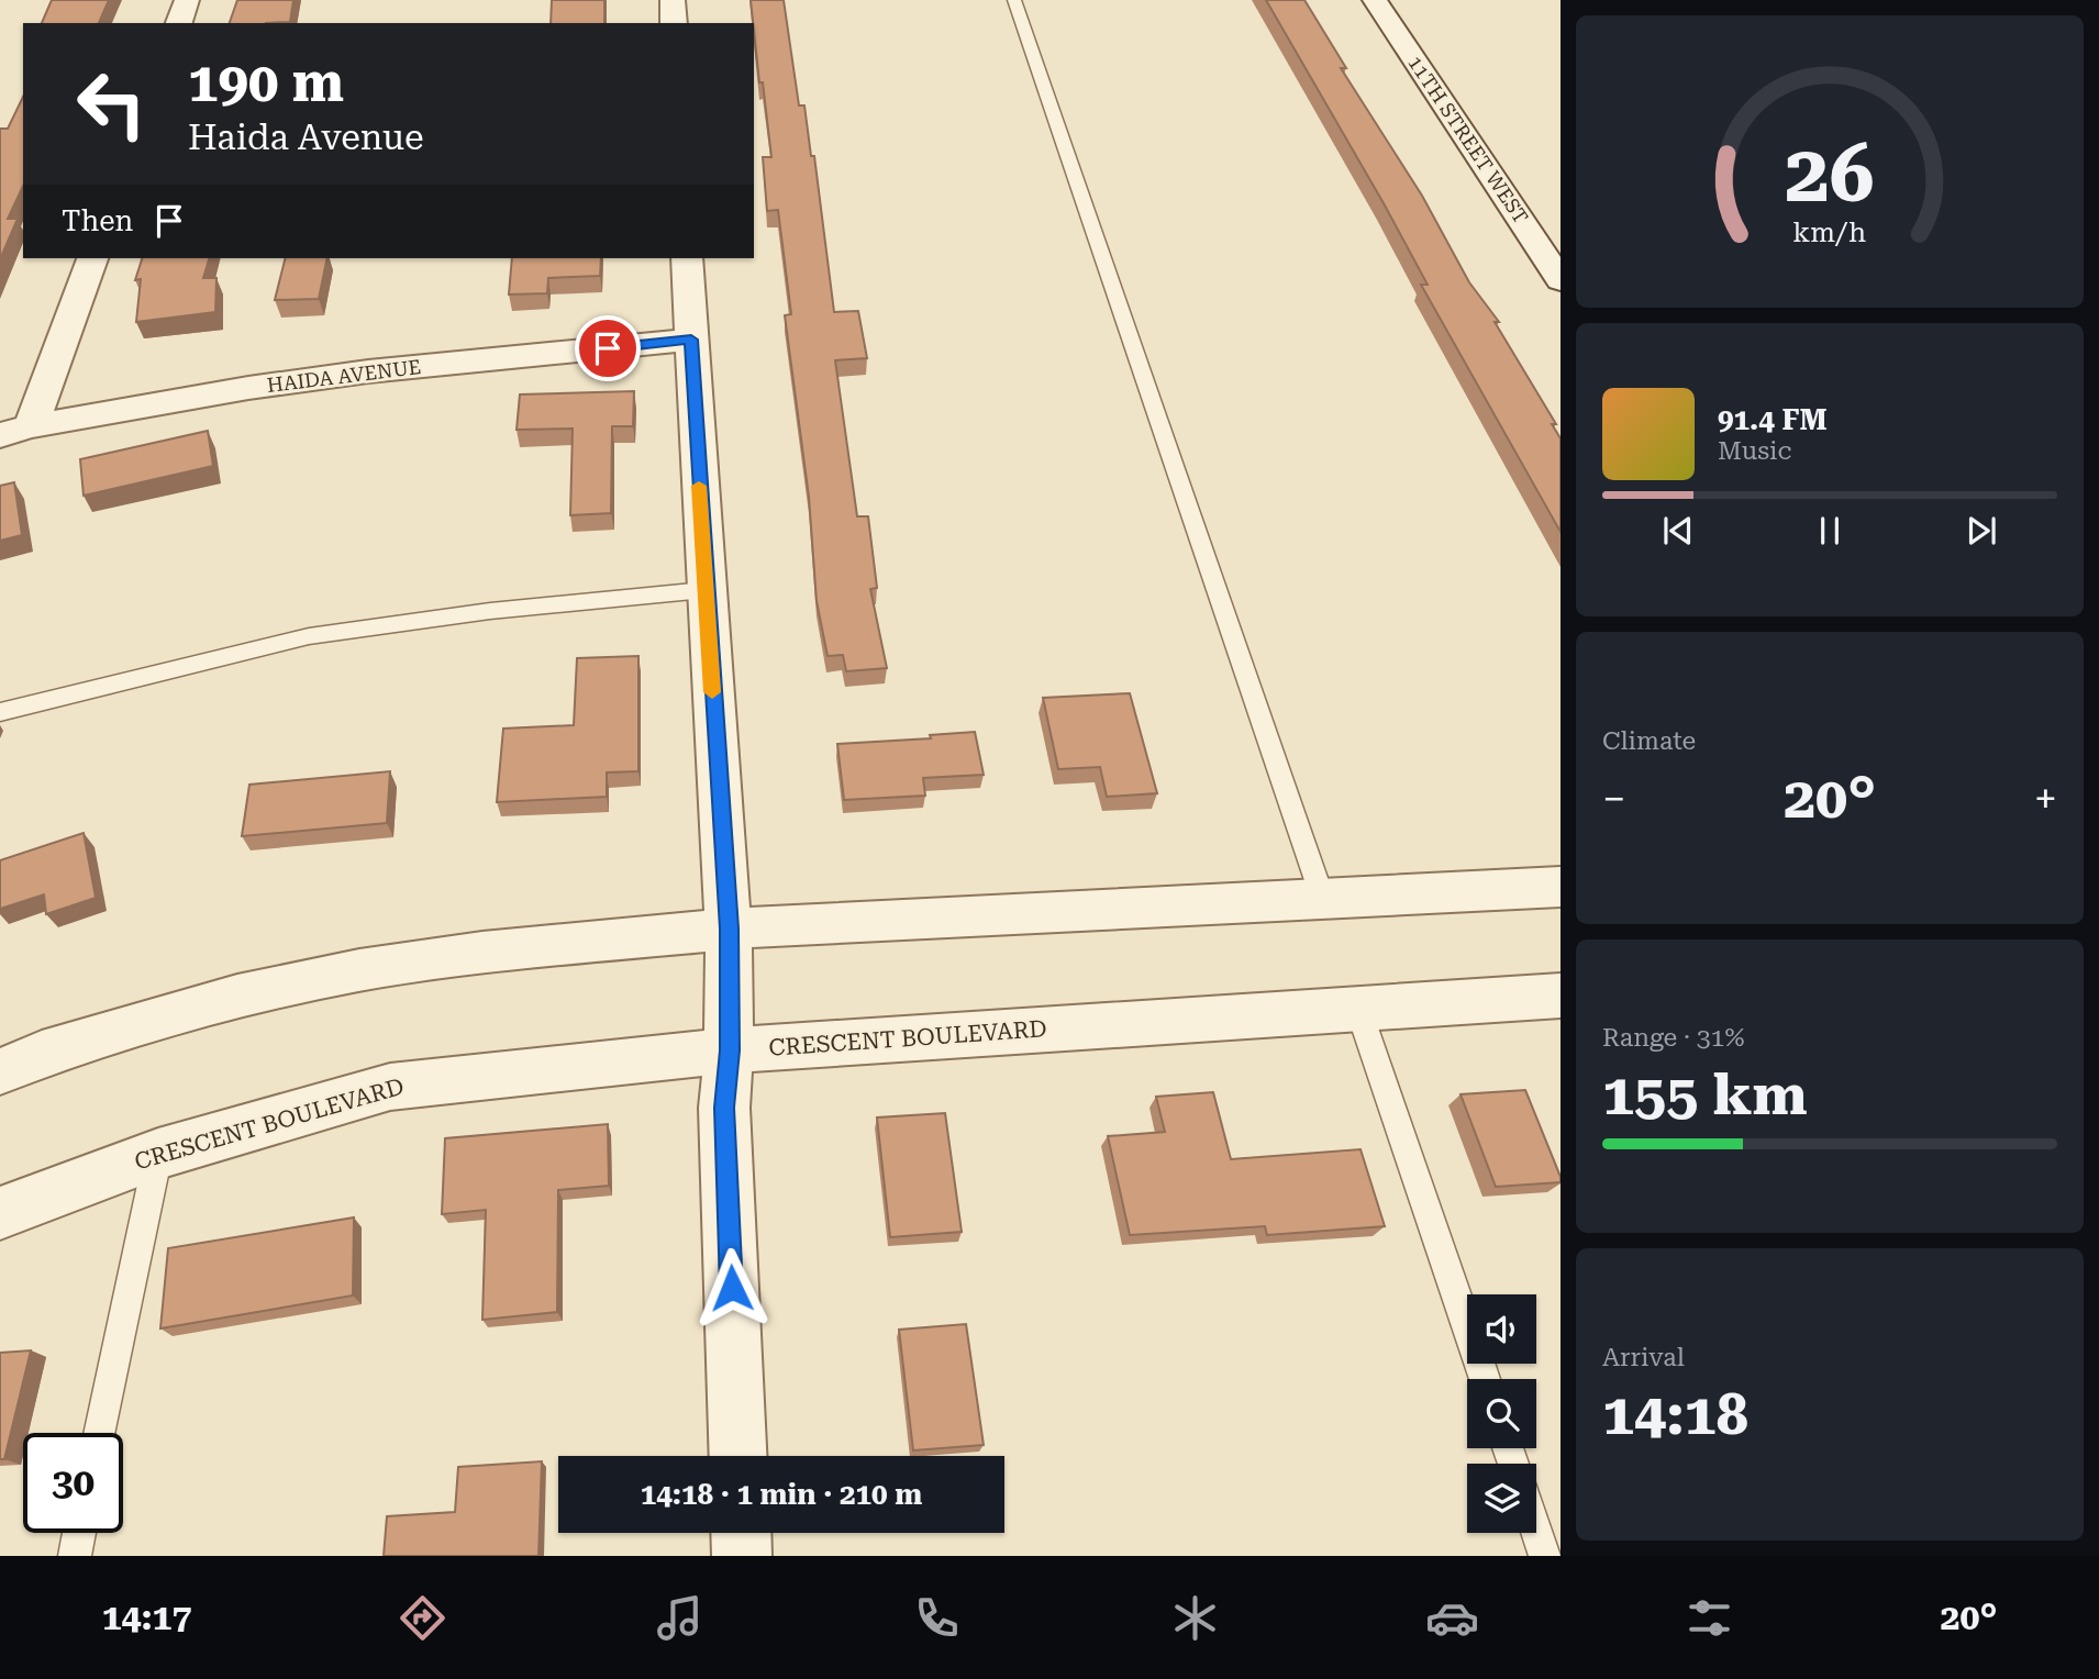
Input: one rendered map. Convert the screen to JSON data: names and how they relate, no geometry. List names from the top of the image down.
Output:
{
  "streets": {
    "street": ["11TH STREET WEST", "HAIDA AVENUE", "CRESCENT BOULEVARD"]
  },
  "page": {
    "turn": ["190 m", "Haida Avenue"],
    "then": "Then",
    "song": ["91.4 FM", "Music"],
    "tile": [
      "Climate",
      ["Range · 31%", "155 km"],
      ["Arrival", "14:18"]
    ],
    "heat": ["−", "20°", "+"],
    "limit": "30",
    "trip": "14:18 · 1 min · 210 m",
    "tabs": ["14:17", "20°"],
    "gauge": ["26", "km/h"]
  }
}
